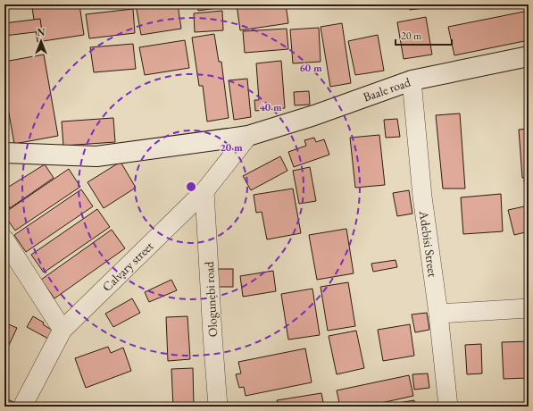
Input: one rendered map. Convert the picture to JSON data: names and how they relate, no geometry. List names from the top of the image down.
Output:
{
  "streets": {
    "street": [
      "Baale road",
      "Adebisi Street",
      "Calvary street",
      "Ologunebi road"
    ]
  },
  "crossings": [
    ["Baale road", "Adebisi Street"],
    ["Baale road", "Calvary street"],
    ["Calvary street", "Ologunebi road"]
  ],
  "scale_bar": "20 m",
  "north": "top",
  "rings": ["60 m", "40 m", "20 m"]
}
